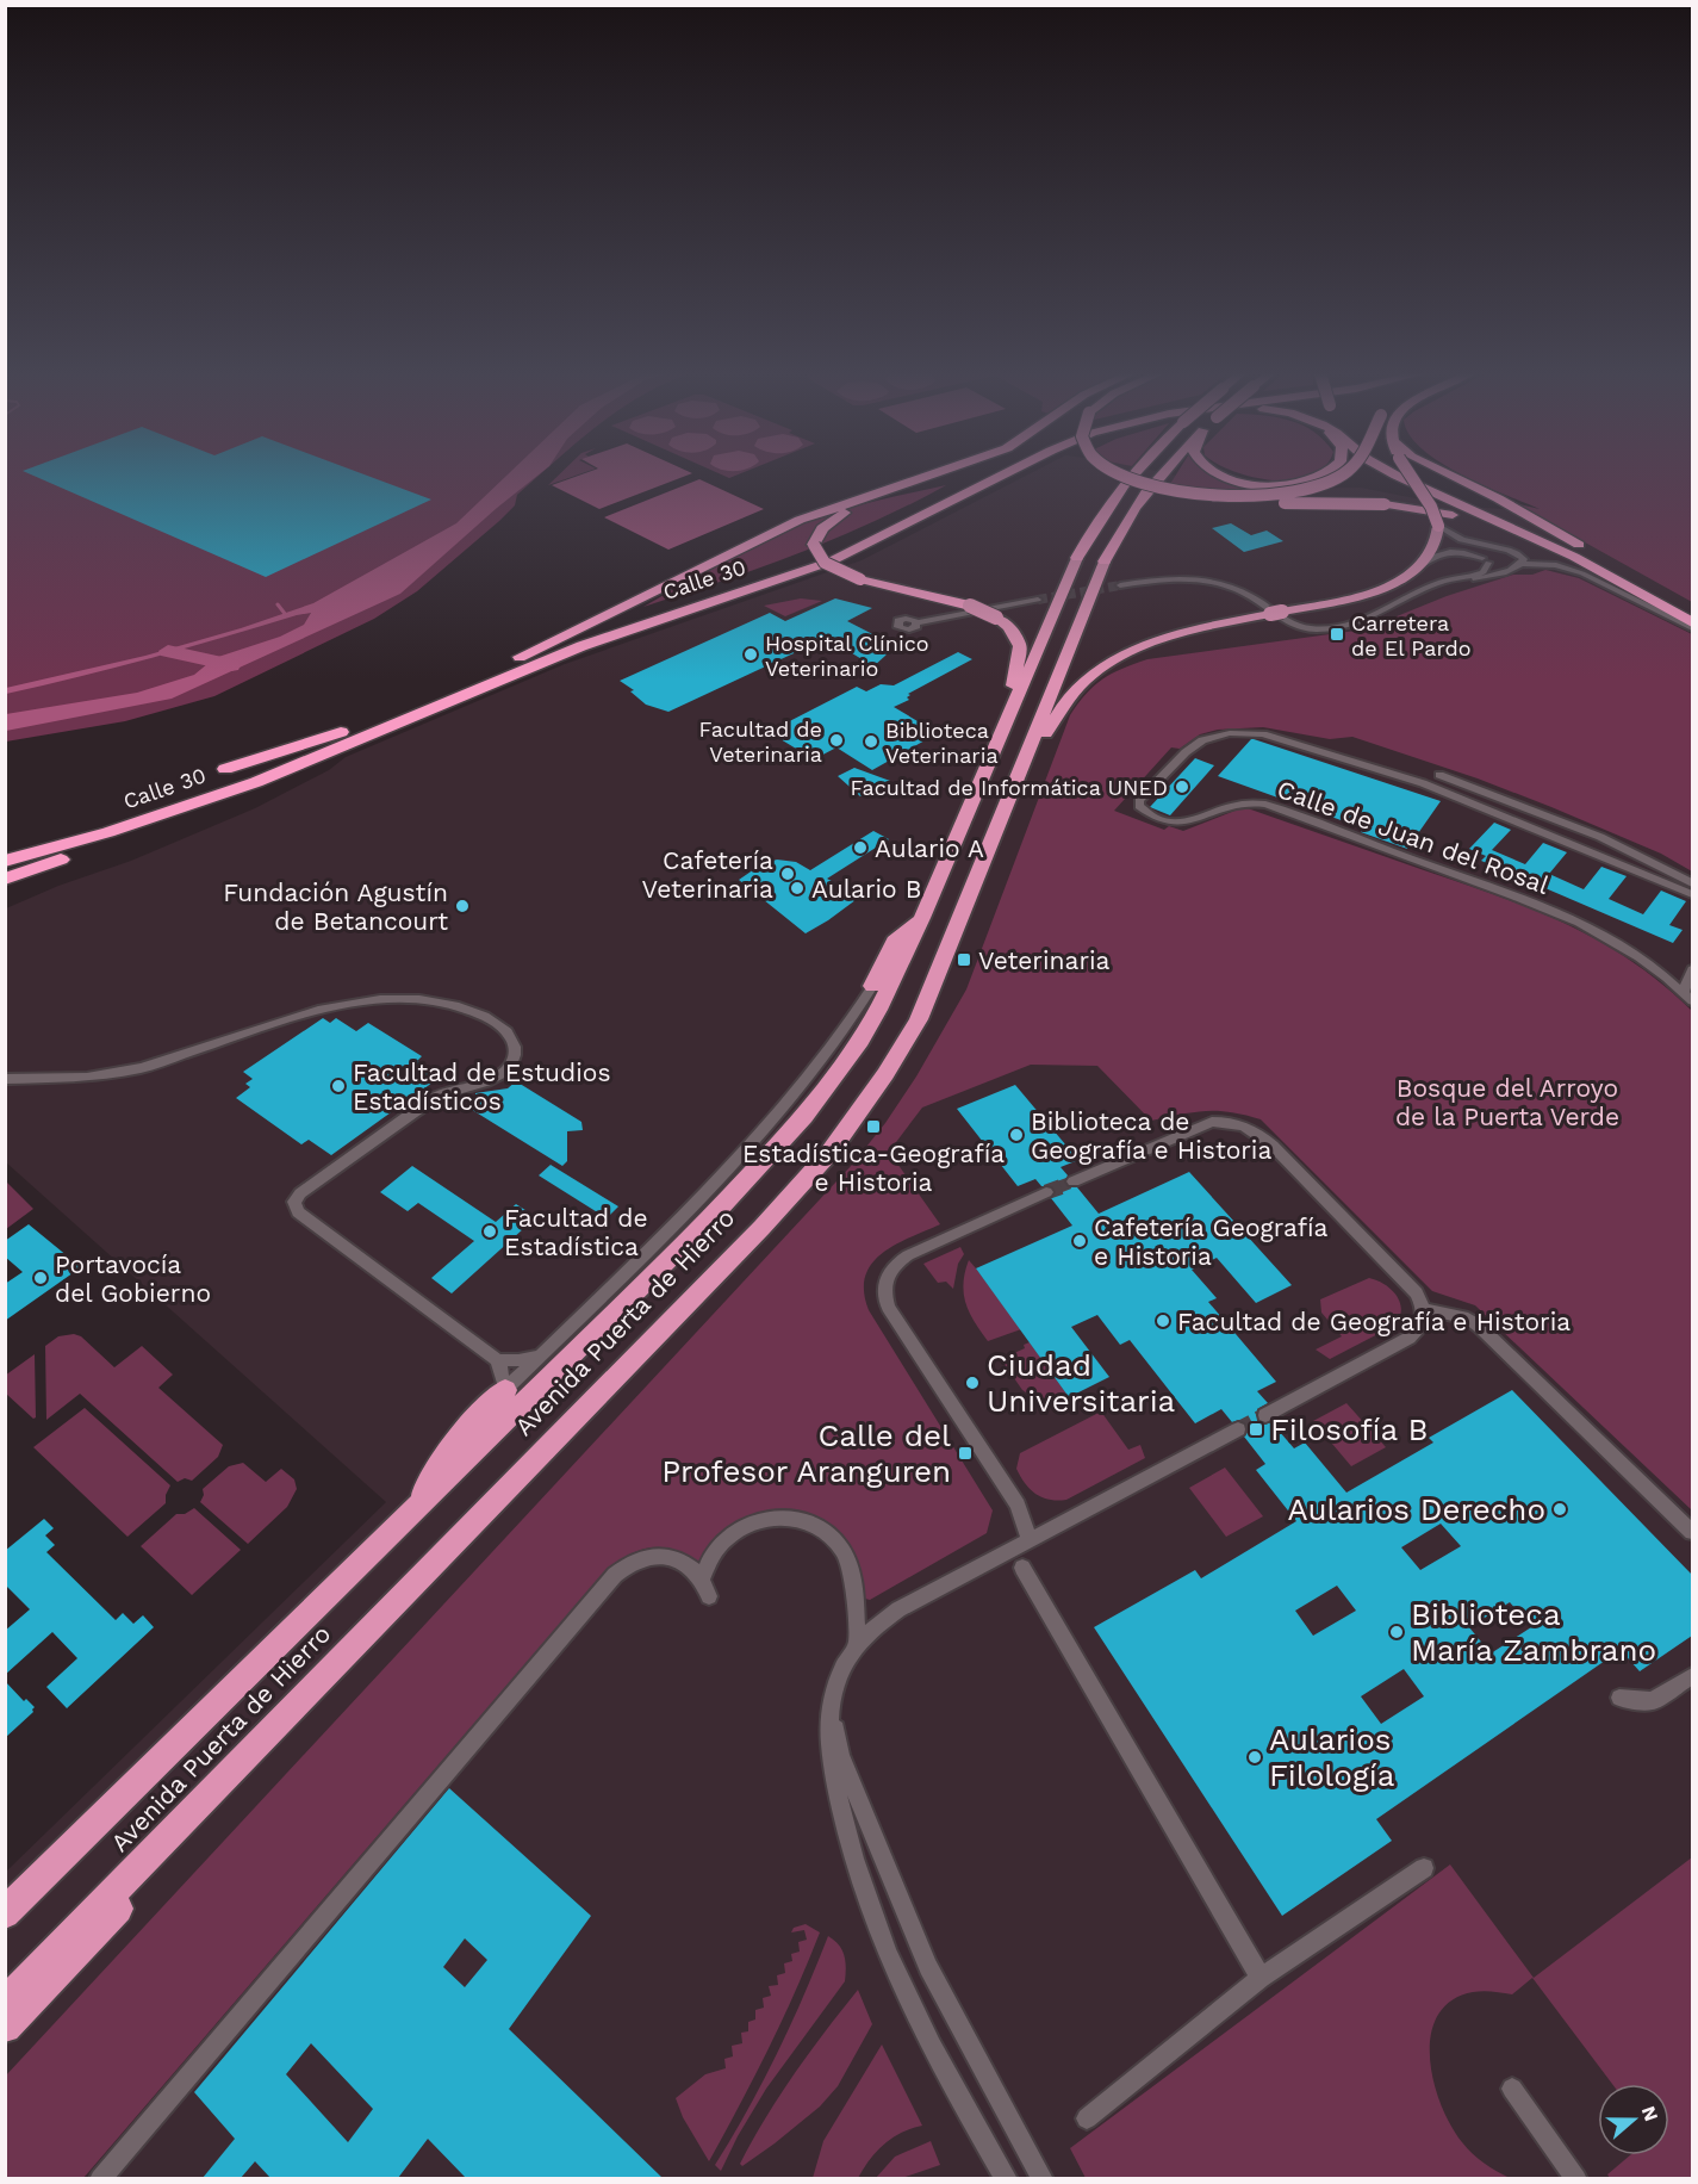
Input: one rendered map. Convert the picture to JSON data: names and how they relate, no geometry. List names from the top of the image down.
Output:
{
  "streets": {
    "highway": ["Calle 30", "Avenida Puerta de Hierro"],
    "street": ["Calle de Juan del Rosal"]
  },
  "parks": ["Bosque del Arroyo de la Puerta Verde"],
  "places": {
    "transit": [
      "Carretera de El Pardo",
      "Veterinaria",
      "Estadística-Geografía e Historia",
      "Filosofía B",
      "Calle del Profesor Aranguren"
    ],
    "other": [
      "Hospital Clínico Veterinario",
      "Facultad de Veterinaria",
      "Biblioteca Veterinaria",
      "Facultad de Informática UNED",
      "Aulario A",
      "Cafetería Veterinaria",
      "Aulario B",
      "Fundación Agustín de Betancourt",
      "Facultad de Estudios Estadísticos",
      "Biblioteca de Geografía e Historia",
      "Facultad de Estadística",
      "Cafetería Geografía e Historia",
      "Portavocía del Gobierno",
      "Facultad de Geografía e Historia",
      "Ciudad Universitaria",
      "Aularios Derecho",
      "Biblioteca María Zambrano",
      "Aularios Filología"
    ]
  },
  "north": "right"
}
